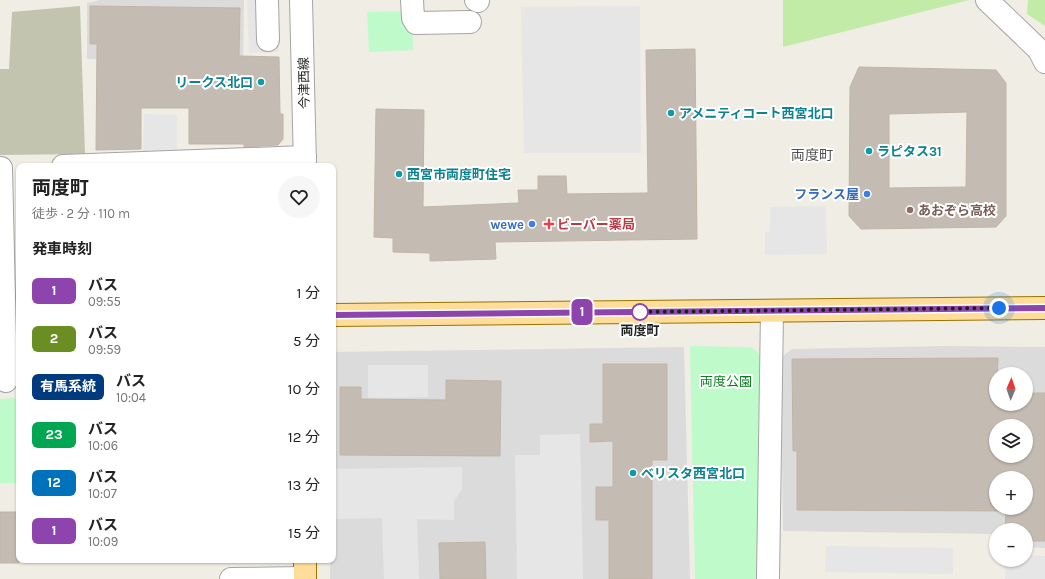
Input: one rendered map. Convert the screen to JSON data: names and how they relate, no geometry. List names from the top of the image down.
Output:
{
  "streets": {
    "street": ["今津西線"]
  },
  "districts": ["両度町"],
  "parks": ["両度公園"],
  "places": {
    "other": [
      "リークス北口",
      "アメニティコート西宮北口",
      "ラピタス31",
      "西宮市両度町住宅",
      "フランス屋",
      "あおぞら高校",
      "wewe",
      "両度町",
      "ベリスタ西宮北口"
    ],
    "health": ["ビーバー薬局"]
  },
  "lines": ["bus line 1"],
  "north": "top",
  "page": {
    "on_map": "1",
    "heading": [
      ["両度町", "徒歩 · 2 分 · 110 m"],
      "発車時刻"
    ],
    "list": [
      {
        "mark": "1",
        "name": "バス",
        "note": "09:55",
        "value": "1 分"
      },
      {
        "mark": "2",
        "name": "バス",
        "note": "09:59",
        "value": "5 分"
      },
      {
        "mark": "有馬系統",
        "name": "バス",
        "note": "10:04",
        "value": "10 分"
      },
      {
        "mark": "23",
        "name": "バス",
        "note": "10:06",
        "value": "12 分"
      },
      {
        "mark": "12",
        "name": "バス",
        "note": "10:07",
        "value": "13 分"
      },
      {
        "mark": "1",
        "name": "バス",
        "note": "10:09",
        "value": "15 分"
      }
    ],
    "map_buttons": ["+", "−"]
  }
}
